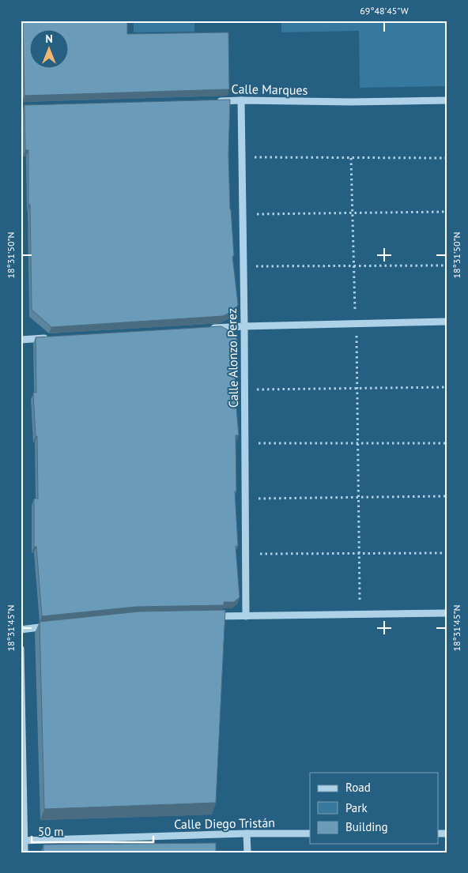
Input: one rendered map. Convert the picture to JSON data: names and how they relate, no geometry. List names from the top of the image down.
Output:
{
  "streets": {
    "street": ["Calle Marques", "Calle Alonzo Perez", "Calle Diego Tristán"]
  },
  "crossings": [
    ["Calle Marques", "Calle Alonzo Perez"]
  ],
  "legend": ["Road", "Park", "Building"],
  "scale_bar": "50 m",
  "north": "top",
  "coordinates": ["69°48'45\"W", "18°31'50\"N", "18°31'45\"N"]
}
